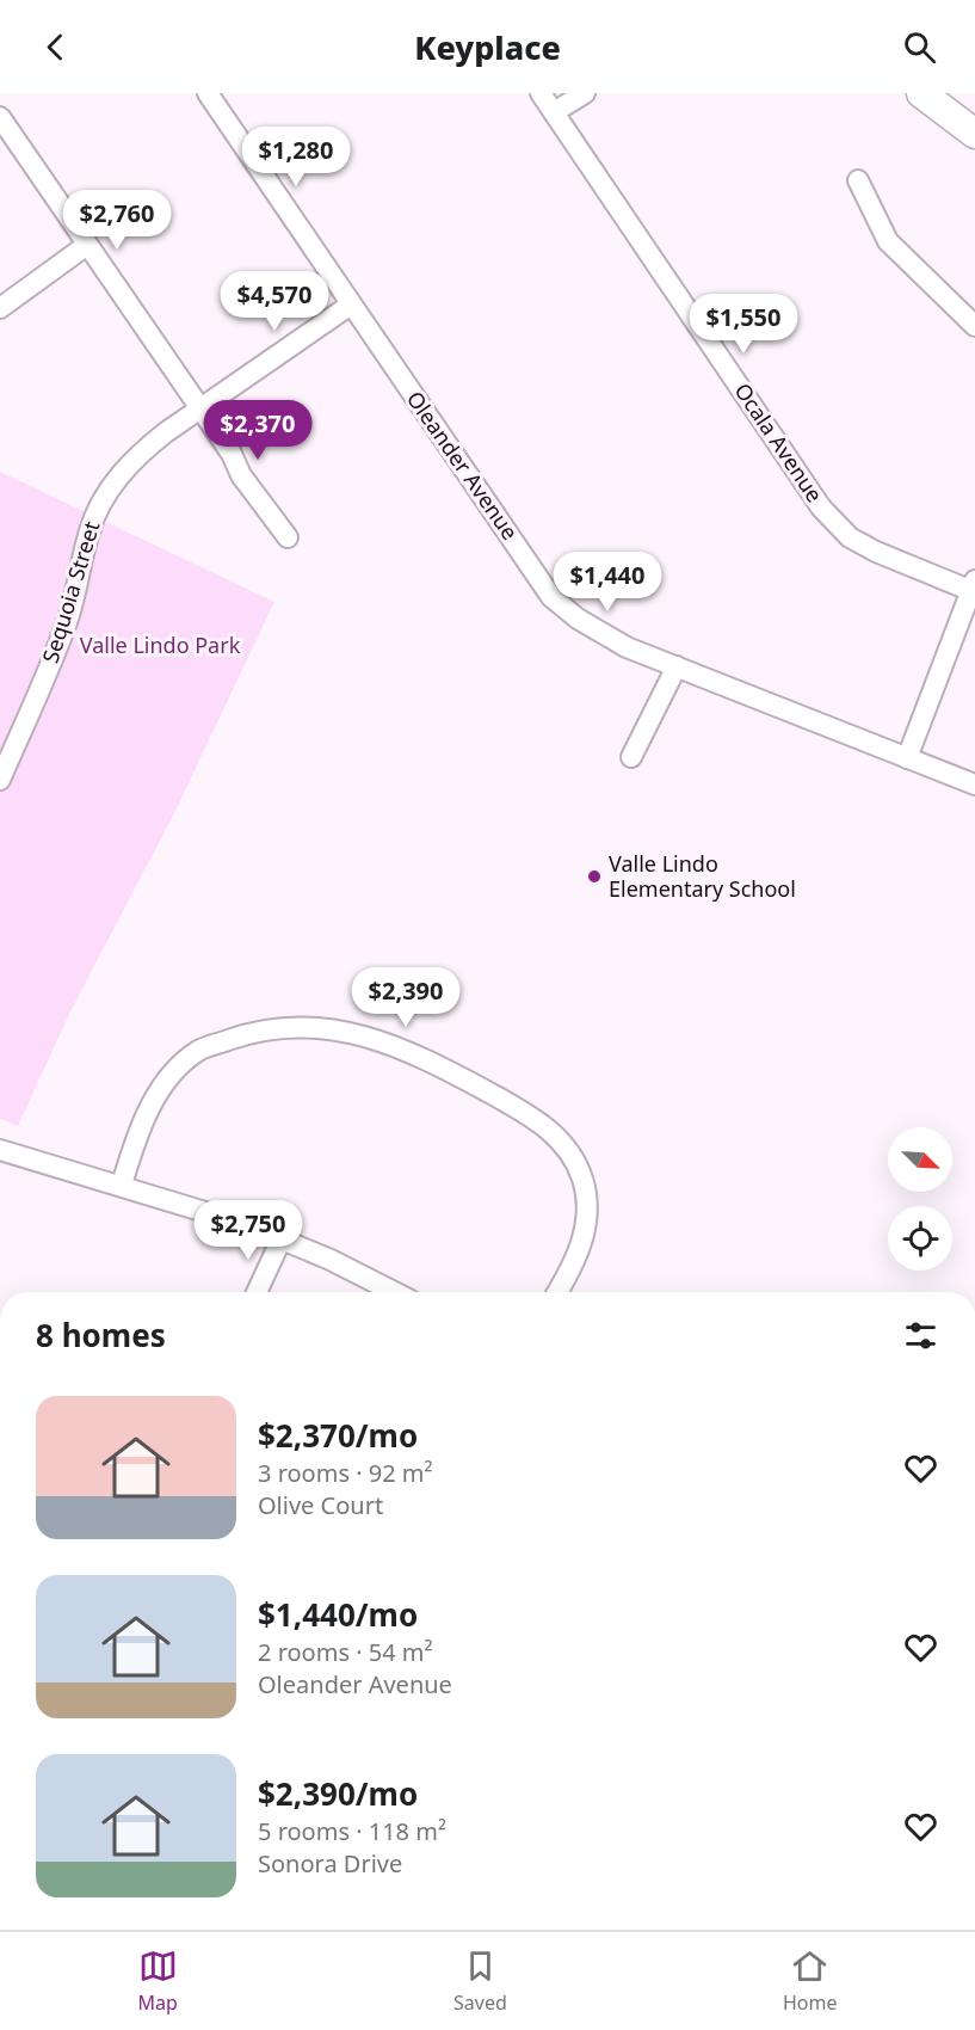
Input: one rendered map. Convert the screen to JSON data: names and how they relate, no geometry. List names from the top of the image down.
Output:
{
  "streets": {
    "street": ["Ocala Avenue", "Oleander Avenue", "Sequoia Street"]
  },
  "crossings": [
    ["Oleander Avenue", "Sequoia Street"]
  ],
  "parks": ["Valle Lindo Park"],
  "places": ["Valle Lindo Elementary School"],
  "north": "bottom right",
  "page": {
    "header": "Keyplace",
    "price": [
      "$1,280",
      "$2,760",
      "$4,570",
      "$1,550",
      "$2,370",
      "$1,440",
      "$2,390",
      "$2,750"
    ],
    "heading": "8 homes",
    "list": [
      {
        "name": "$2,370/mo",
        "note": "3 rooms · 92 m² · Olive Court"
      },
      {
        "name": "$1,440/mo",
        "note": "2 rooms · 54 m² · Oleander Avenue"
      },
      {
        "name": "$2,390/mo",
        "note": "5 rooms · 118 m² · Sonora Drive"
      }
    ],
    "tabs": ["Map", "Saved", "Home"]
  }
}
